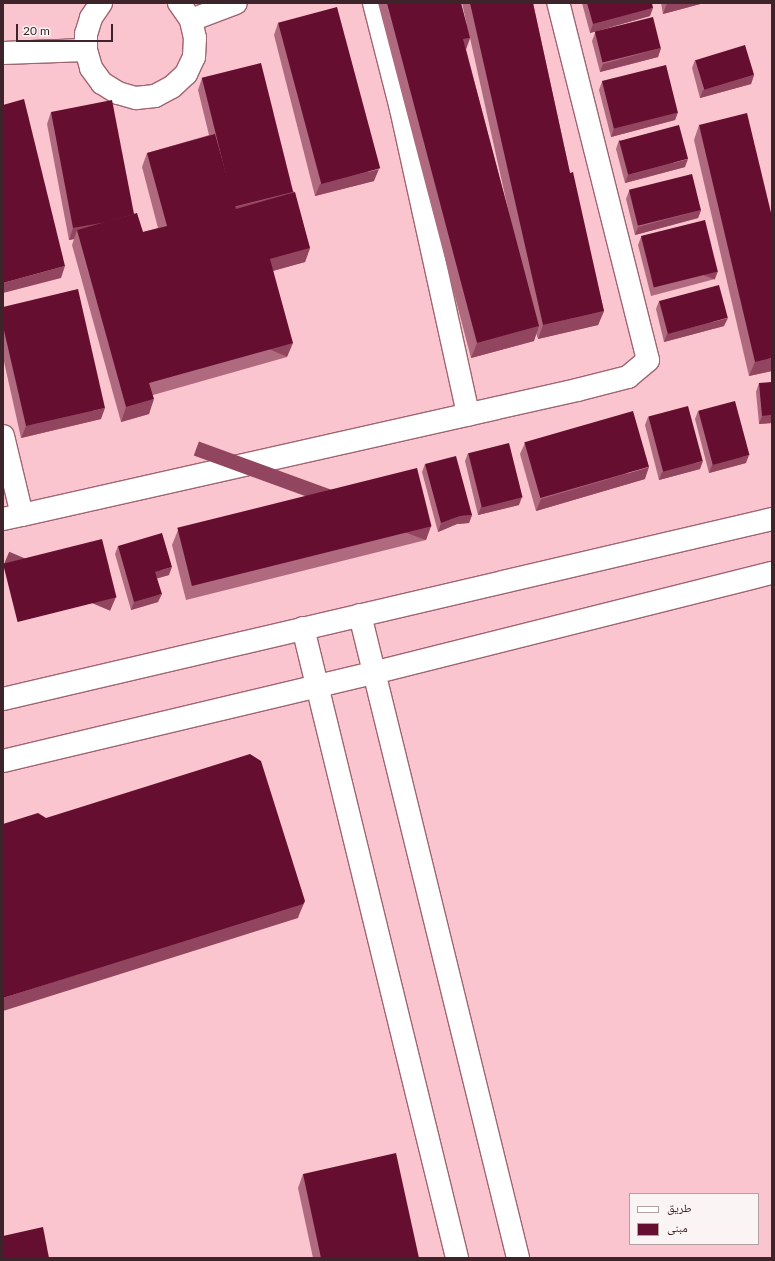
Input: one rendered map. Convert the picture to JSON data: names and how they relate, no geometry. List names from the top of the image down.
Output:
{
  "legend": ["طريق", "مبنى"],
  "scale_bar": "20 m"
}
